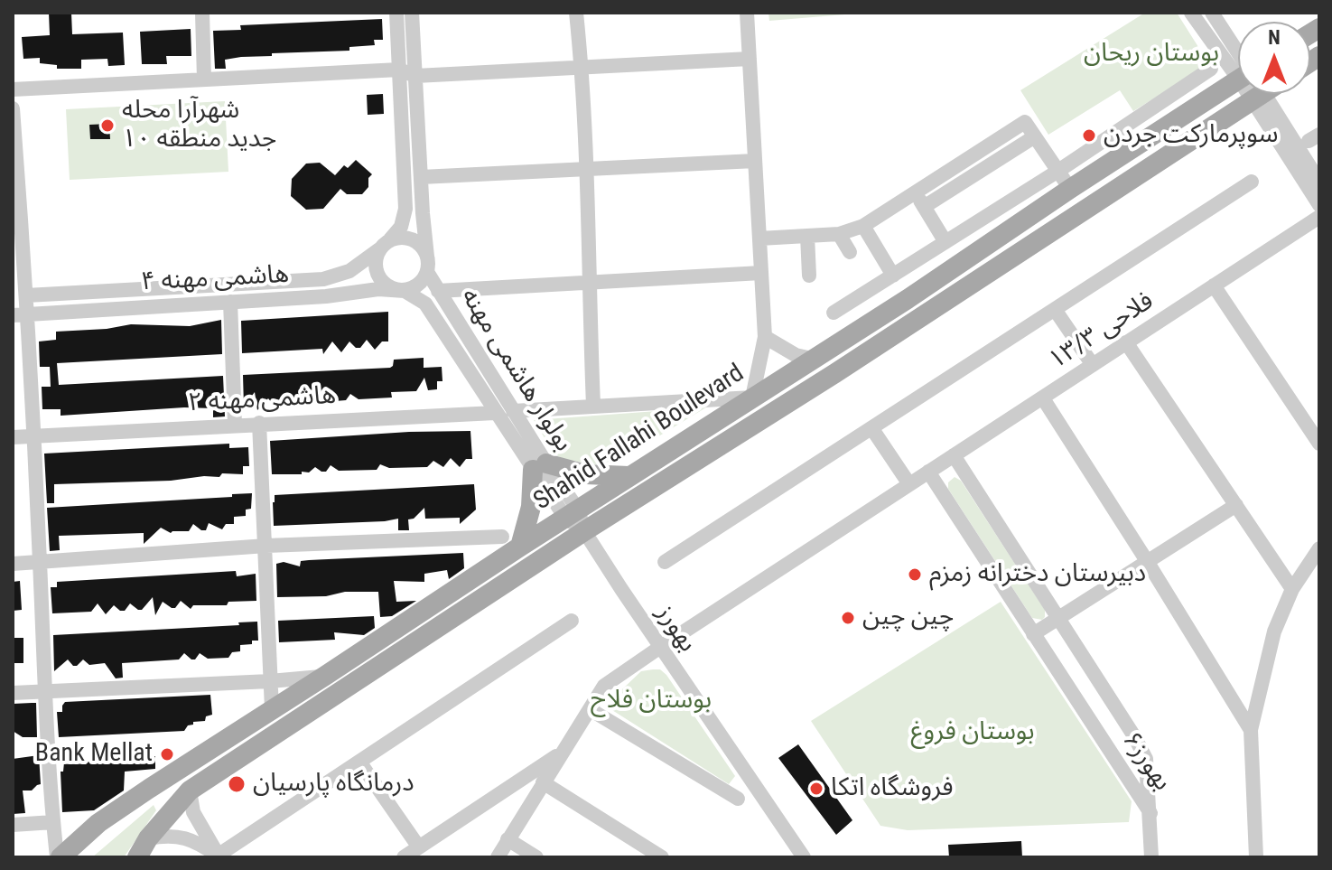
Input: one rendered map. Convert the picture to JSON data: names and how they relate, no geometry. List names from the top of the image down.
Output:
{
  "streets": {
    "main road": ["Shahid Fallahi Boulevard"],
    "street": [
      "هاشمی مهنه ۴",
      "فلاحی ۱۳/۳",
      "بولوار هاشمی مهنه",
      "هاشمی مهنه ۲",
      "بهورز",
      "بهورز۶"
    ]
  },
  "crossings": [
    ["هاشمی مهنه ۴", "بولوار هاشمی مهنه"],
    ["فلاحی ۱۳/۳", "بهورز"],
    ["فلاحی ۱۳/۳", "بهورز۶"],
    ["بولوار هاشمی مهنه", "هاشمی مهنه ۲"],
    ["بولوار هاشمی مهنه", "Shahid Fallahi Boulevard"],
    ["بولوار هاشمی مهنه", "بهورز"],
    ["Shahid Fallahi Boulevard", "بهورز"]
  ],
  "parks": ["بوستان ریحان", "بوستان فلاح", "بوستان فروغ"],
  "places": [
    "شهرآرا محله جدید منطقه ۱۰",
    "سوپرمارکت جردن",
    "دبیرستان دخترانه زمزم",
    "چین چین",
    "Bank Mellat",
    "درمانگاه پارسیان",
    "فروشگاه اتکا"
  ],
  "north": "top"
}
